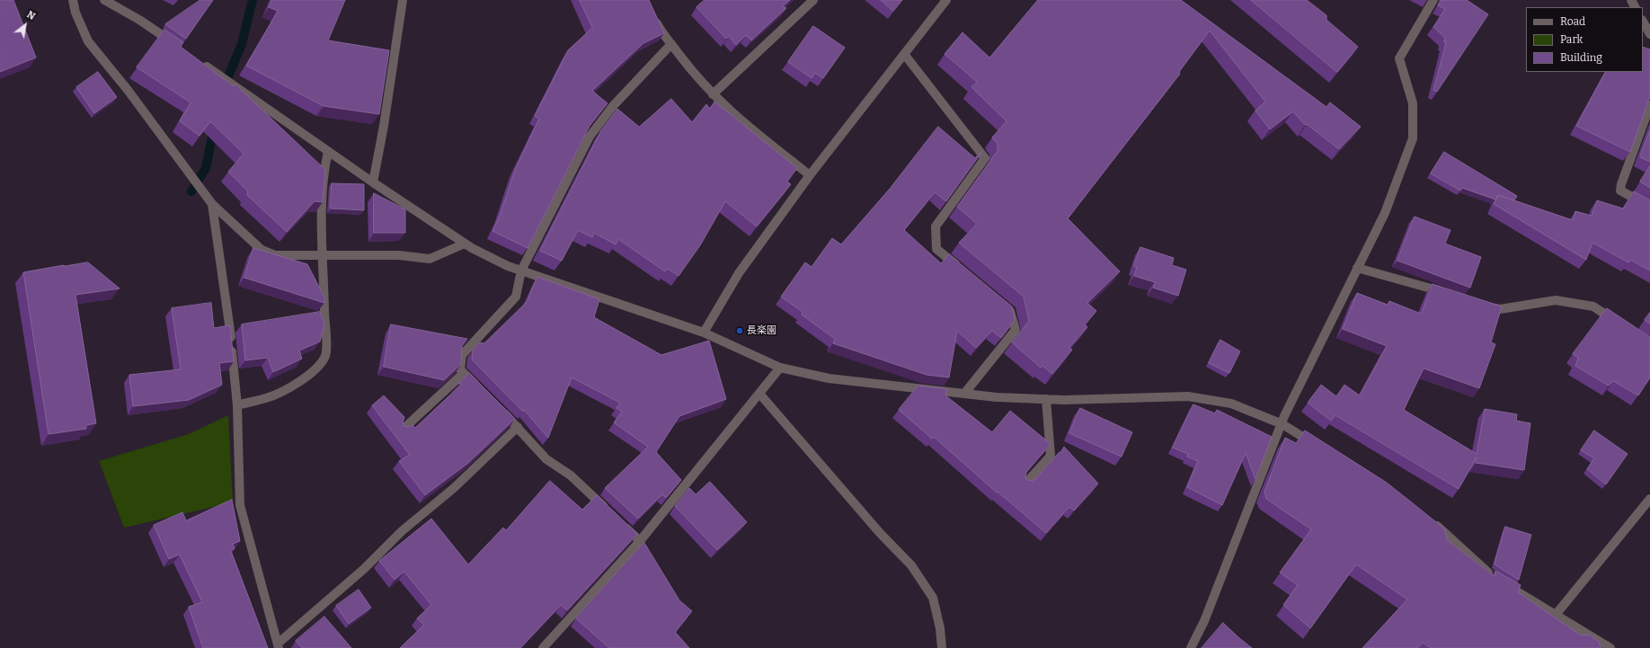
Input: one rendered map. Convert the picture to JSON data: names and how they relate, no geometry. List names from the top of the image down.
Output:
{
  "places": ["長楽園"],
  "legend": ["Road", "Park", "Building"],
  "north": "top right"
}
